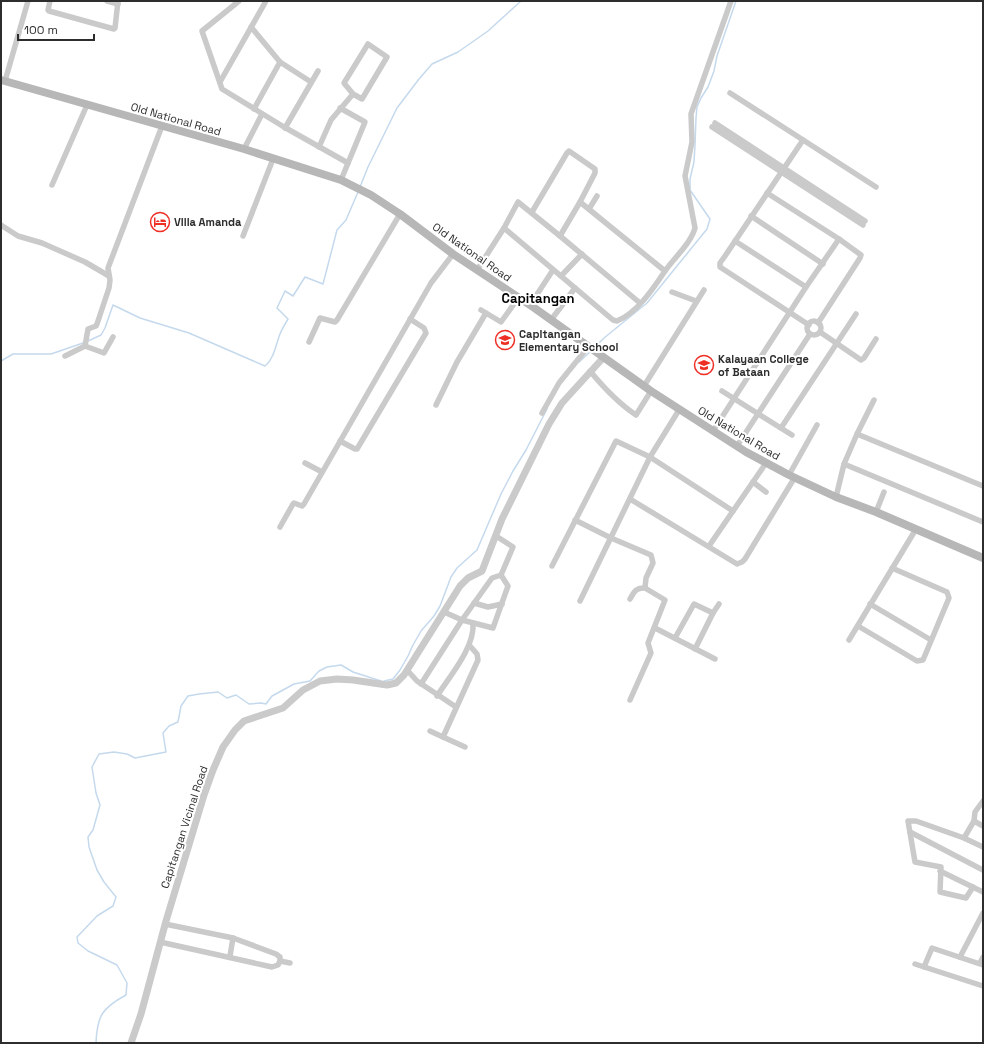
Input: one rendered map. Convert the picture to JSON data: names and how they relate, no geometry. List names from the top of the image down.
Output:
{
  "streets": {
    "main road": ["Old National Road"],
    "street": ["Capitangan Vicinal Road"]
  },
  "crossings": [
    ["Old National Road", "Capitangan Vicinal Road"]
  ],
  "districts": ["Capitangan"],
  "places": {
    "hotel": ["Villa Amanda"],
    "school or university": ["Capitangan Elementary School", "Kalayaan College of Bataan"]
  },
  "scale_bar": "100 m"
}
